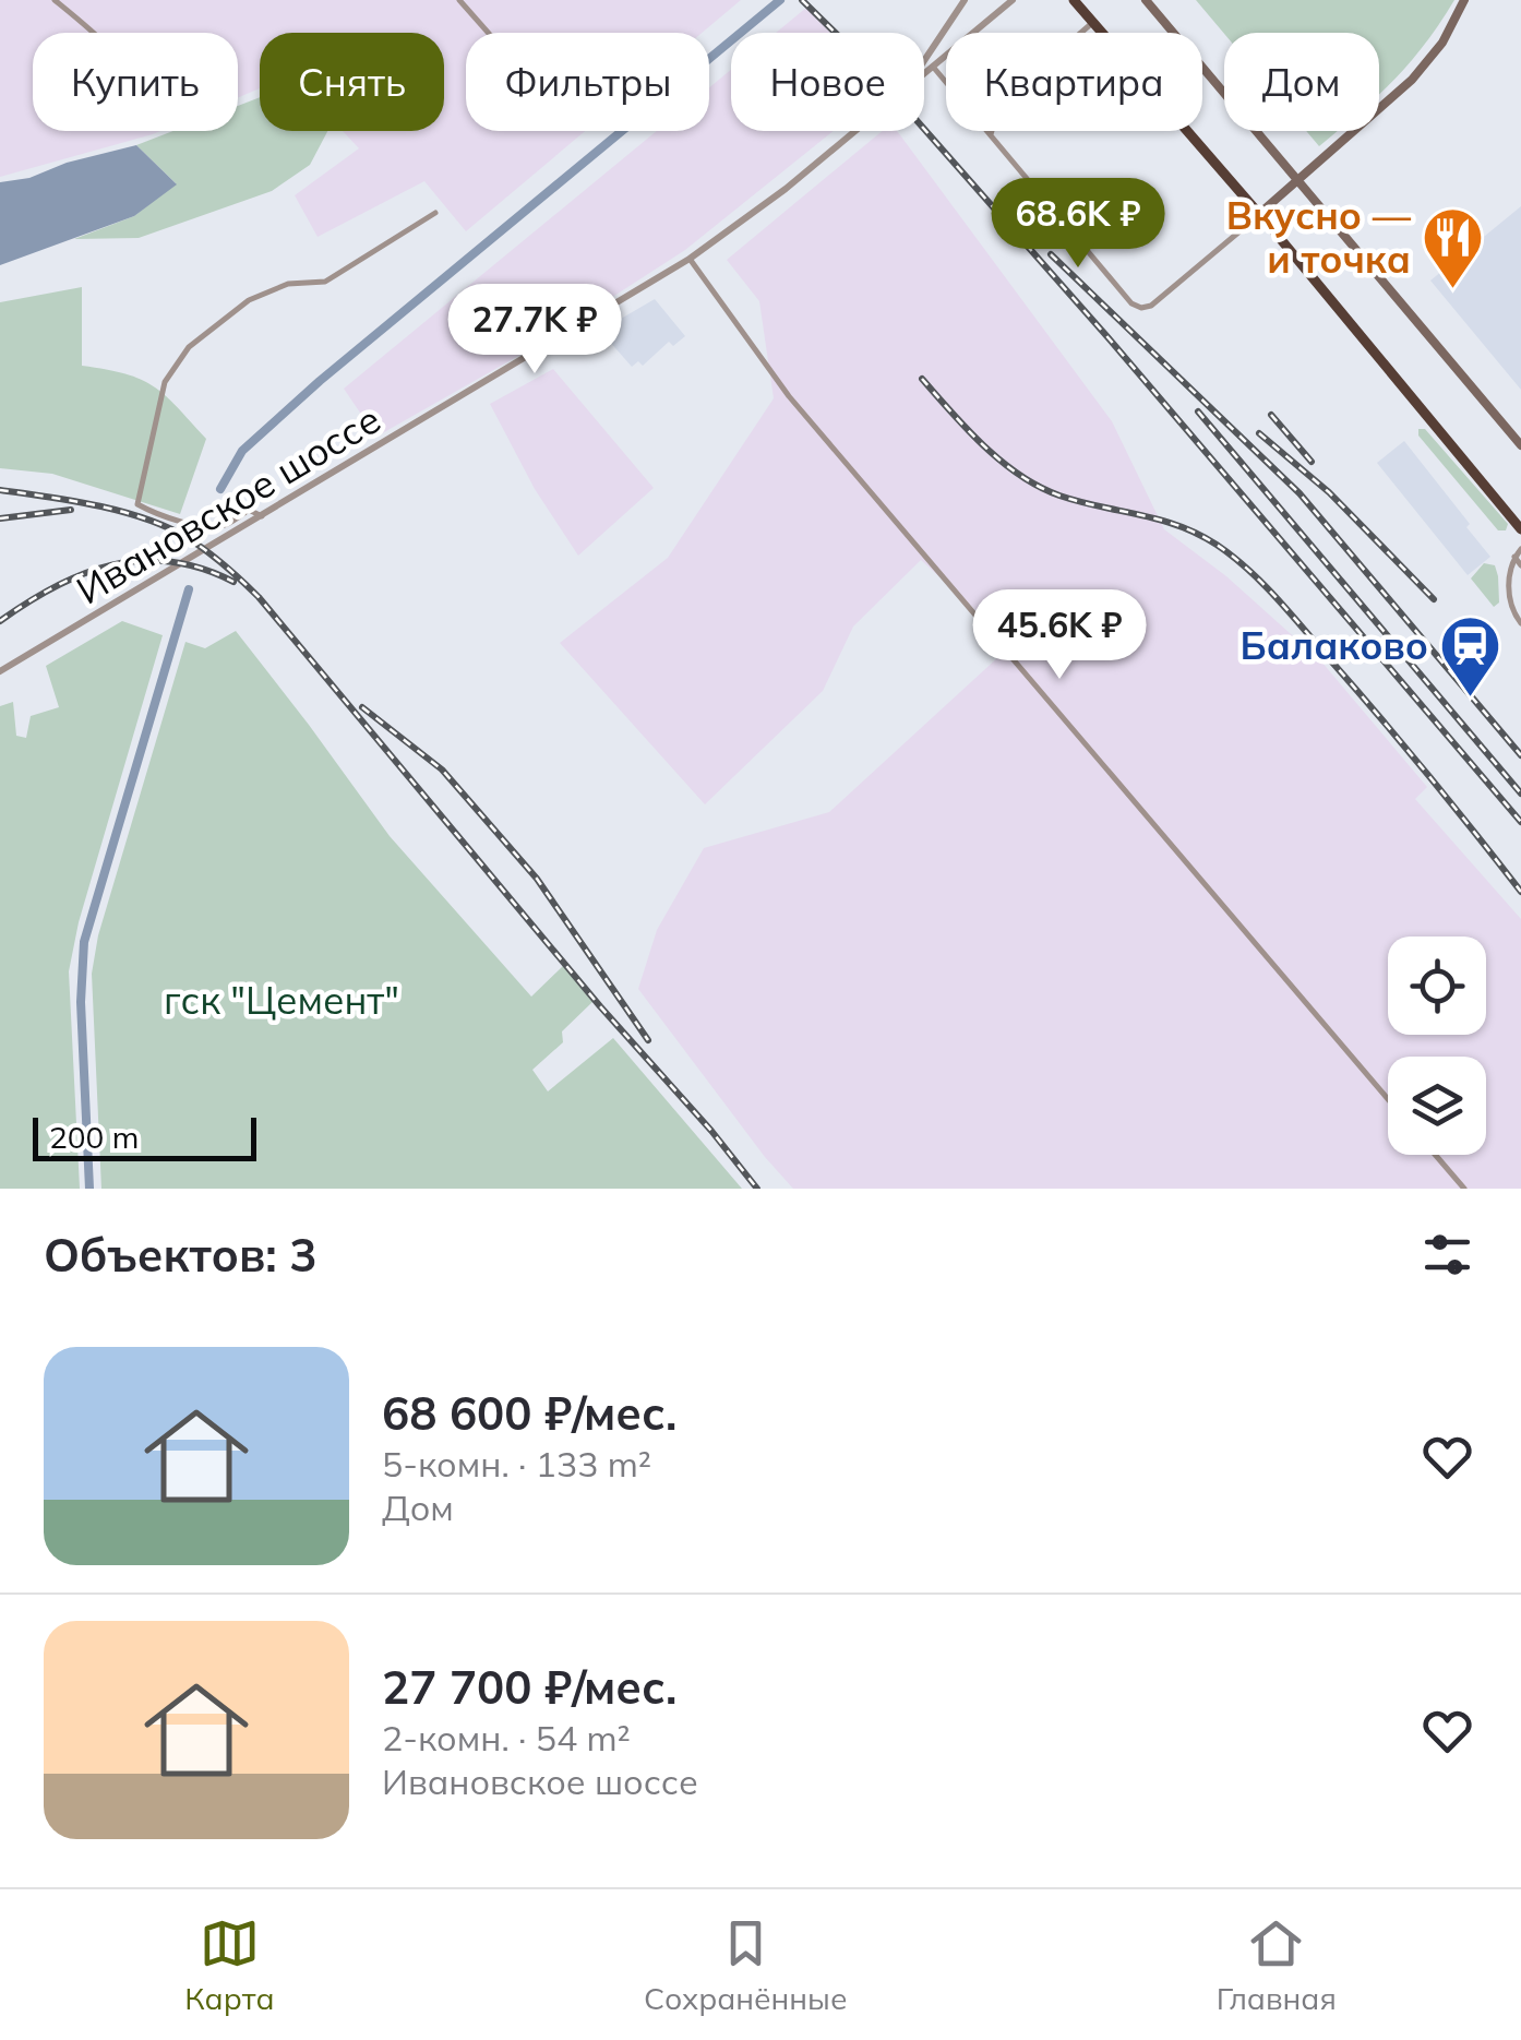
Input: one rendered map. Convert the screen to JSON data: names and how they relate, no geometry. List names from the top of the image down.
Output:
{
  "streets": {
    "street": ["Ивановское шоссе"]
  },
  "parks": ["гск \"Цемент\""],
  "places": {
    "restaurant": ["Вкусно — и точка"],
    "station": ["Балаково"]
  },
  "scale_bar": "200 m",
  "page": {
    "chip": [
      "Купить",
      "Снять",
      "Фильтры",
      "Новое",
      "Квартира",
      "Дом"
    ],
    "price": ["68.6K ₽", "27.7K ₽", "45.6K ₽"],
    "scale": "200 m",
    "heading": "Объектов: 3",
    "list": [
      {
        "name": "68 600 ₽/мес.",
        "note": "5-комн. · 133 m² · Дом"
      },
      {
        "name": "27 700 ₽/мес.",
        "note": "2-комн. · 54 m² · Ивановское шоссе"
      }
    ],
    "tabs": ["Карта", "Сохранённые", "Главная"]
  }
}
